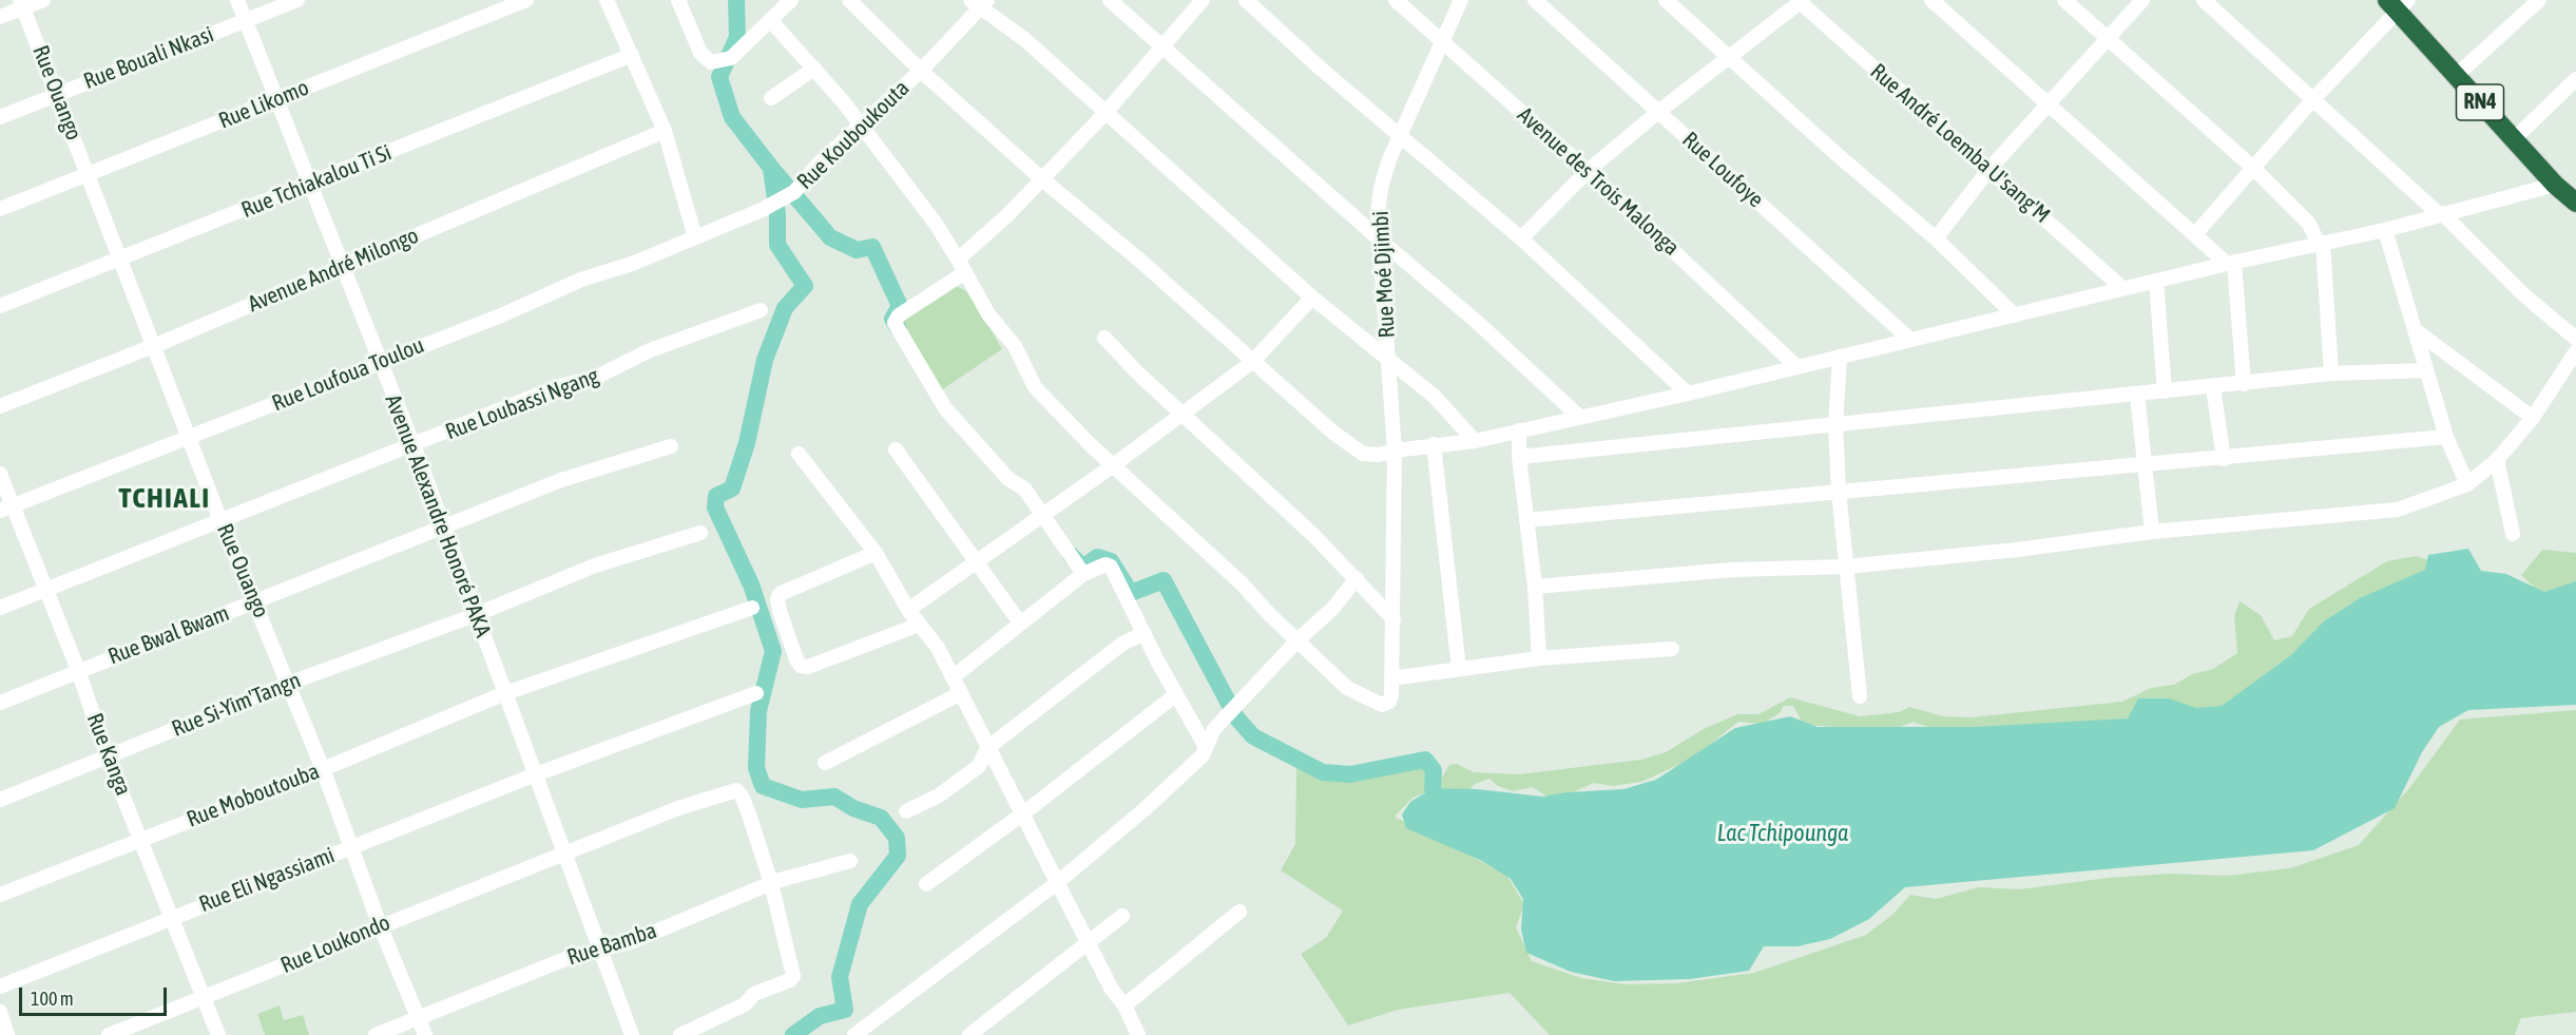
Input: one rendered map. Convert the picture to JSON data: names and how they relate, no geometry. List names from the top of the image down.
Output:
{
  "streets": {
    "highway": ["RN4"],
    "street": [
      "Rue Bouali Nkasi",
      "Rue Ouango",
      "Rue Likomo",
      "Rue Kouboukouta",
      "Rue André Loemba U'sang'M",
      "Rue Loufoye",
      "Rue Tchiakalou Ti Si",
      "Avenue des Trois Malonga",
      "Avenue André Milongo",
      "Rue Moé Djimbi",
      "Rue Loufoua Toulou",
      "Rue Loubassi Ngang",
      "Avenue Alexandre Honoré PAKA",
      "Rue Bwal Bwam",
      "Rue Si-Yim'Tangn",
      "Rue Kanga",
      "Rue Moboutouba",
      "Rue Eli Ngassiami",
      "Rue Loukondo",
      "Rue Bamba"
    ]
  },
  "crossings": [
    ["Rue Bouali Nkasi", "Rue Ouango"],
    ["Rue Bouali Nkasi", "Avenue Alexandre Honoré PAKA"],
    ["Rue Ouango", "Rue Likomo"],
    ["Rue Ouango", "Rue Tchiakalou Ti Si"],
    ["Rue Ouango", "Avenue André Milongo"],
    ["Rue Ouango", "Rue Loufoua Toulou"],
    ["Rue Ouango", "Rue Loubassi Ngang"],
    ["Rue Ouango", "Rue Bwal Bwam"],
    ["Rue Ouango", "Rue Si-Yim'Tangn"],
    ["Rue Ouango", "Rue Moboutouba"],
    ["Rue Ouango", "Rue Eli Ngassiami"],
    ["Rue Ouango", "Rue Loukondo"],
    ["Rue Ouango", "Rue Bamba"],
    ["Rue Likomo", "Avenue Alexandre Honoré PAKA"],
    ["Rue Kouboukouta", "Rue Loufoua Toulou"],
    ["Rue Tchiakalou Ti Si", "Avenue Alexandre Honoré PAKA"],
    ["Avenue des Trois Malonga", "Rue Moé Djimbi"],
    ["Avenue André Milongo", "Avenue Alexandre Honoré PAKA"],
    ["Rue Loufoua Toulou", "Avenue Alexandre Honoré PAKA"],
    ["Rue Loufoua Toulou", "Rue Kanga"],
    ["Rue Loubassi Ngang", "Avenue Alexandre Honoré PAKA"],
    ["Rue Loubassi Ngang", "Rue Kanga"],
    ["Avenue Alexandre Honoré PAKA", "Rue Bwal Bwam"],
    ["Avenue Alexandre Honoré PAKA", "Rue Si-Yim'Tangn"],
    ["Avenue Alexandre Honoré PAKA", "Rue Moboutouba"],
    ["Avenue Alexandre Honoré PAKA", "Rue Eli Ngassiami"],
    ["Avenue Alexandre Honoré PAKA", "Rue Loukondo"],
    ["Avenue Alexandre Honoré PAKA", "Rue Bamba"],
    ["Rue Bwal Bwam", "Rue Kanga"],
    ["Rue Si-Yim'Tangn", "Rue Kanga"],
    ["Rue Kanga", "Rue Moboutouba"],
    ["Rue Kanga", "Rue Eli Ngassiami"],
    ["Rue Kanga", "Rue Loukondo"],
    ["Rue Loukondo", "Rue Bamba"]
  ],
  "districts": ["TCHIALI"],
  "water": ["Lac Tchipounga"],
  "scale_bar": "100 m"
}
